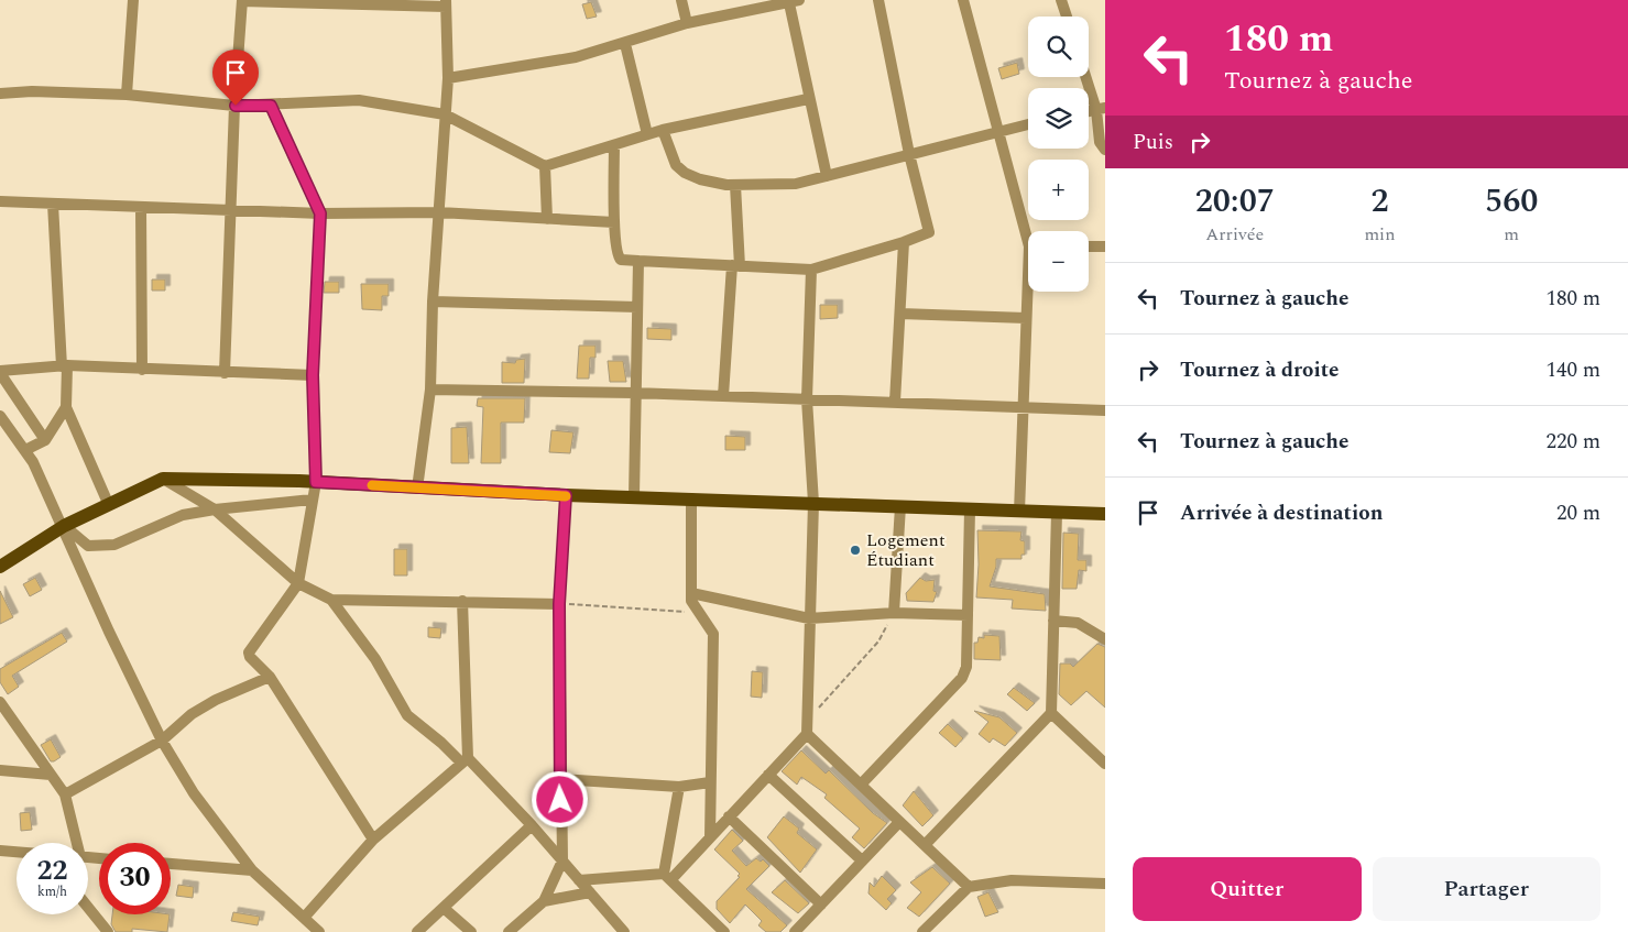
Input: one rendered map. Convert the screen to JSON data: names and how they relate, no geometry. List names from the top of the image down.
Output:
{
  "places": ["Logement Étudiant"],
  "page": {
    "turn": ["180 m", "Tournez à gauche"],
    "map_buttons": ["+", "−"],
    "then": "Puis",
    "eta": [
      "20:07",
      "Arrivée",
      "2",
      "min",
      "560",
      "m"
    ],
    "list": [
      {
        "name": "Tournez à gauche",
        "value": "180 m"
      },
      {
        "name": "Tournez à droite",
        "value": "140 m"
      },
      {
        "name": "Tournez à gauche",
        "value": "220 m"
      },
      {
        "name": "Arrivée à destination",
        "value": "20 m"
      }
    ],
    "speed": "22 km/h",
    "limit": "30",
    "buttons": ["Quitter", "Partager"]
  }
}
